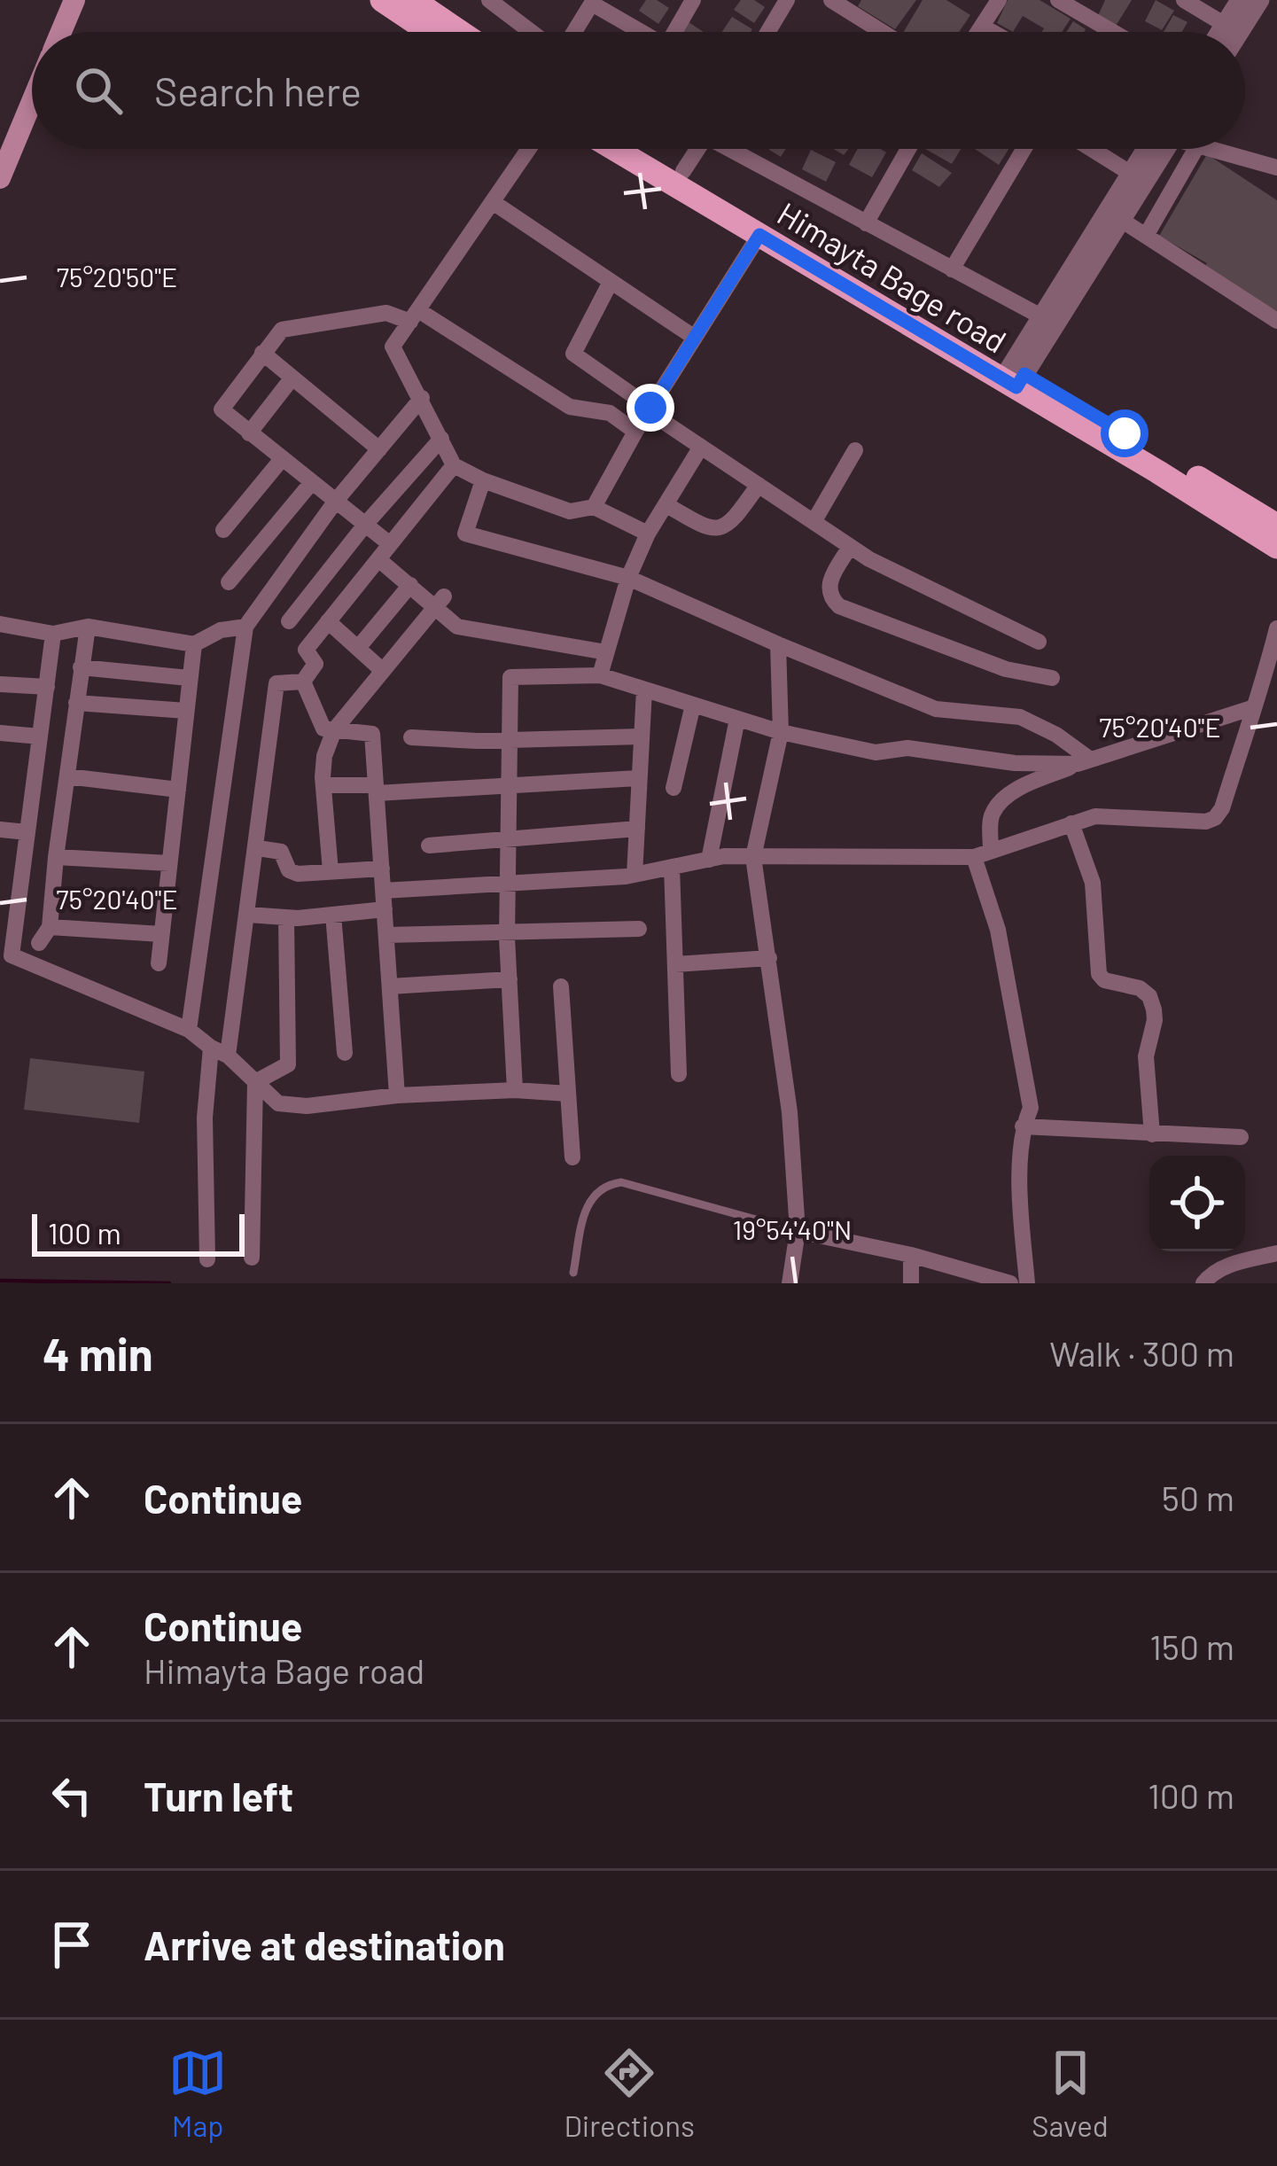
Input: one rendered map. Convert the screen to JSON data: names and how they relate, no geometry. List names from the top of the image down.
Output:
{
  "streets": {
    "main road": ["Himayta Bage road"]
  },
  "scale_bar": "100 m",
  "page": {
    "search": "Search here",
    "scale": "100 m",
    "heading": ["4 min", "Walk · 300 m"],
    "list": [
      ["Continue", "50 m"],
      ["Continue", "Himayta Bage road", "150 m"],
      ["Turn left", "100 m"],
      "Arrive at destination"
    ],
    "nav": ["Map", "Directions", "Saved"]
  },
  "coordinates": ["75°20'50\"E", "75°20'40\"E", "19°54'40\"N"]
}
